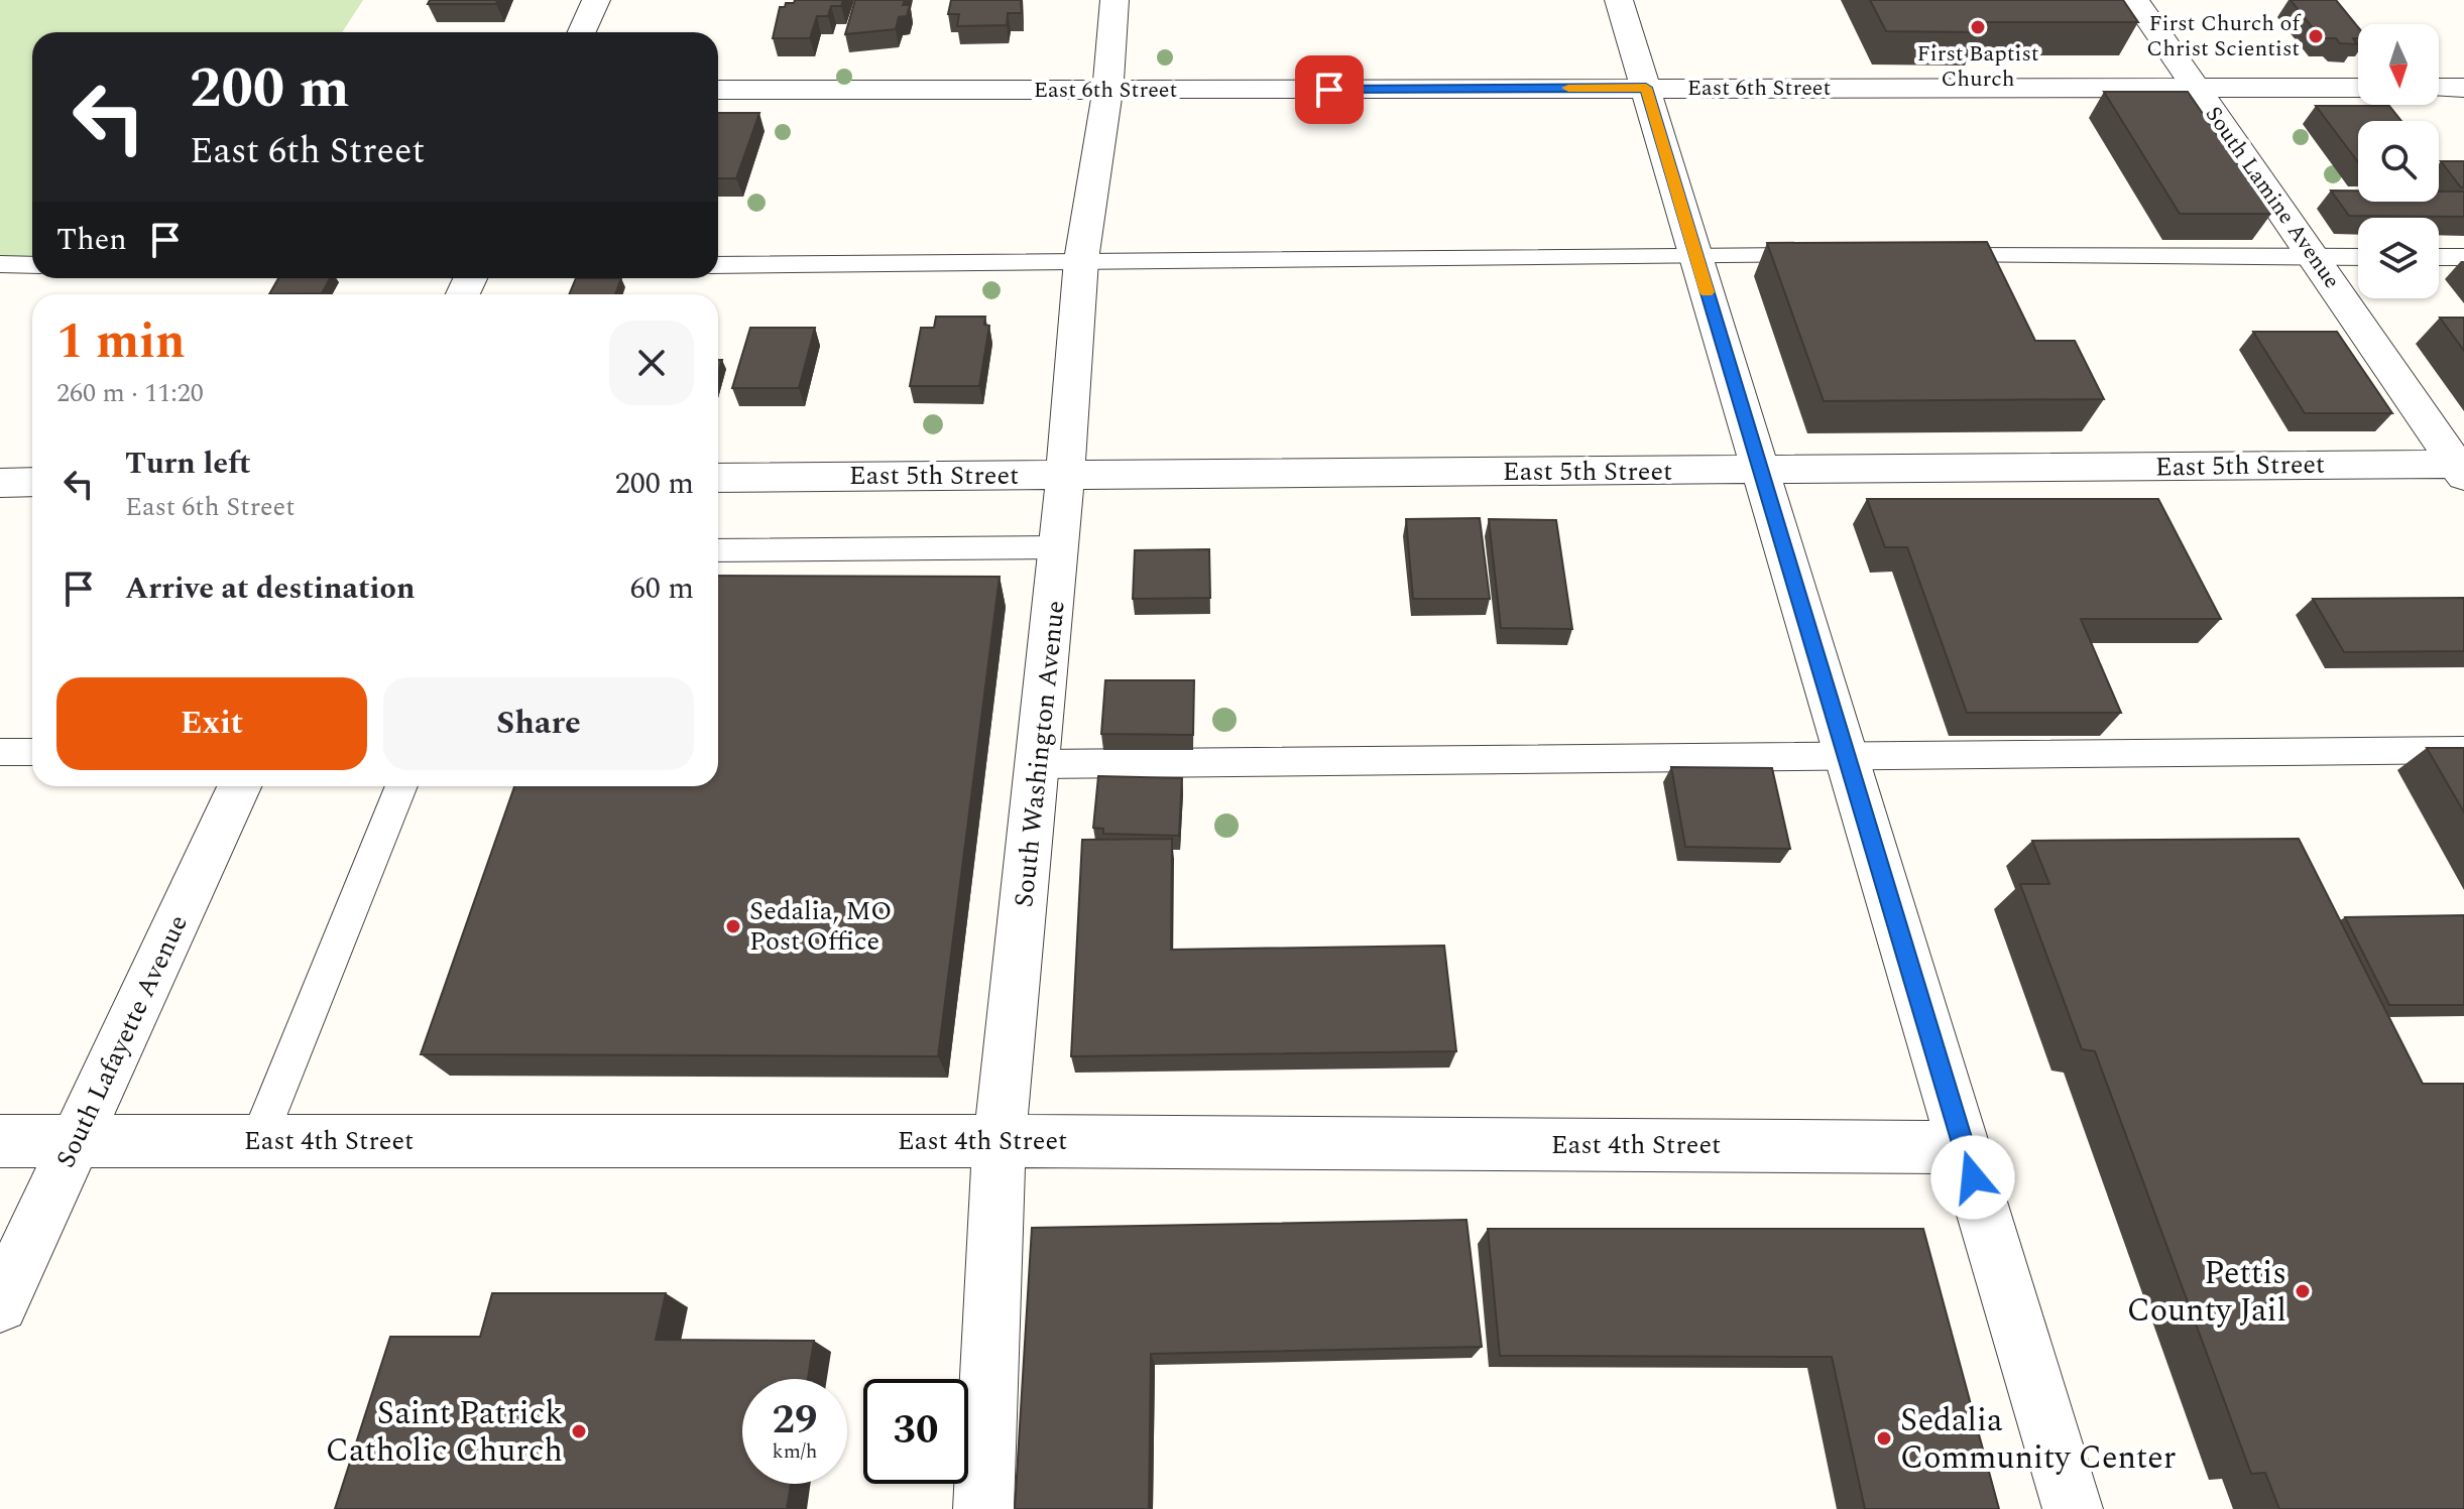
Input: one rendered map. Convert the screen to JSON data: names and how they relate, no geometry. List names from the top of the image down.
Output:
{
  "streets": {
    "street": [
      "East 6th Street",
      "South Lamine Avenue",
      "East 5th Street",
      "South Washington Avenue",
      "South Lafayette Avenue",
      "East 4th Street"
    ]
  },
  "crossings": [
    ["East 6th Street", "South Lamine Avenue"],
    ["East 6th Street", "South Washington Avenue"],
    ["South Lamine Avenue", "East 5th Street"],
    ["East 5th Street", "South Washington Avenue"],
    ["South Washington Avenue", "East 4th Street"],
    ["South Lafayette Avenue", "East 4th Street"]
  ],
  "places": [
    "First Baptist Church",
    "First Church of Christ Scientist",
    "Sedalia, MO Post Office",
    "Pettis County Jail",
    "Saint Patrick Catholic Church",
    "Sedalia Community Center"
  ],
  "north": "bottom",
  "page": {
    "turn": ["200 m", "East 6th Street"],
    "then": "Then",
    "heading": ["1 min", "260 m · 11:20"],
    "list": [
      {
        "name": "Turn left",
        "note": "East 6th Street",
        "value": "200 m"
      },
      {
        "name": "Arrive at destination",
        "value": "60 m"
      }
    ],
    "buttons": ["Exit", "Share"],
    "speed": "29 km/h",
    "limit": "30"
  }
}
